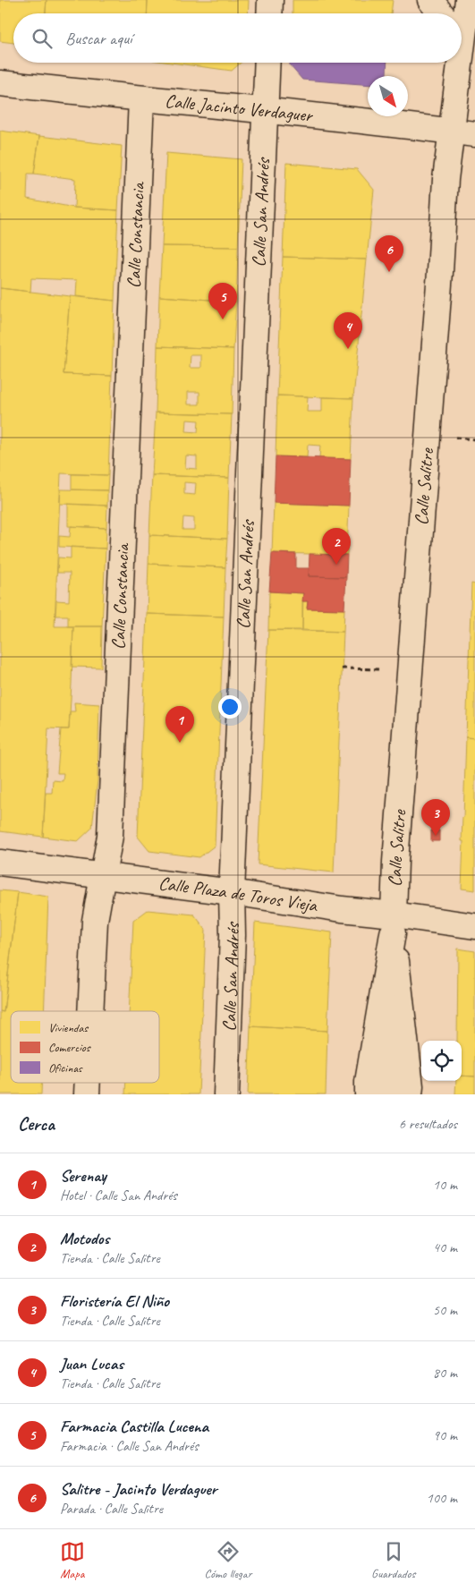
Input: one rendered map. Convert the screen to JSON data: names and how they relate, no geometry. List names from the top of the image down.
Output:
{
  "streets": {
    "street": [
      "Calle Jacinto Verdaguer",
      "Calle San Andrés",
      "Calle Constancia",
      "Calle Salitre",
      "Calle Plaza de Toros Vieja"
    ]
  },
  "crossings": [
    ["Calle Jacinto Verdaguer", "Calle San Andrés"],
    ["Calle Jacinto Verdaguer", "Calle Constancia"],
    ["Calle Jacinto Verdaguer", "Calle Salitre"],
    ["Calle San Andrés", "Calle Plaza de Toros Vieja"],
    ["Calle Constancia", "Calle Plaza de Toros Vieja"],
    ["Calle Salitre", "Calle Plaza de Toros Vieja"]
  ],
  "legend": ["Viviendas", "Comercios", "Oficinas"],
  "north": "bottom right",
  "page": {
    "search": "Buscar aquí",
    "pins": [
      "6",
      "5",
      "4",
      "2",
      "1",
      "3"
    ],
    "heading": ["Cerca", "6 resultados"],
    "list": [
      {
        "mark": "1",
        "name": "Serenay",
        "note": "Hotel · Calle San Andrés",
        "value": "10 m"
      },
      {
        "mark": "2",
        "name": "Motodos",
        "note": "Tienda · Calle Salitre",
        "value": "40 m"
      },
      {
        "mark": "3",
        "name": "Floristería El Niño",
        "note": "Tienda · Calle Salitre",
        "value": "50 m"
      },
      {
        "mark": "4",
        "name": "Juan Lucas",
        "note": "Tienda · Calle Salitre",
        "value": "80 m"
      },
      {
        "mark": "5",
        "name": "Farmacia Castilla Lucena",
        "note": "Farmacia · Calle San Andrés",
        "value": "90 m"
      },
      {
        "mark": "6",
        "name": "Salitre - Jacinto Verdaguer",
        "note": "Parada · Calle Salitre",
        "value": "100 m"
      }
    ],
    "nav": ["Mapa", "Cómo llegar", "Guardados"]
  }
}
